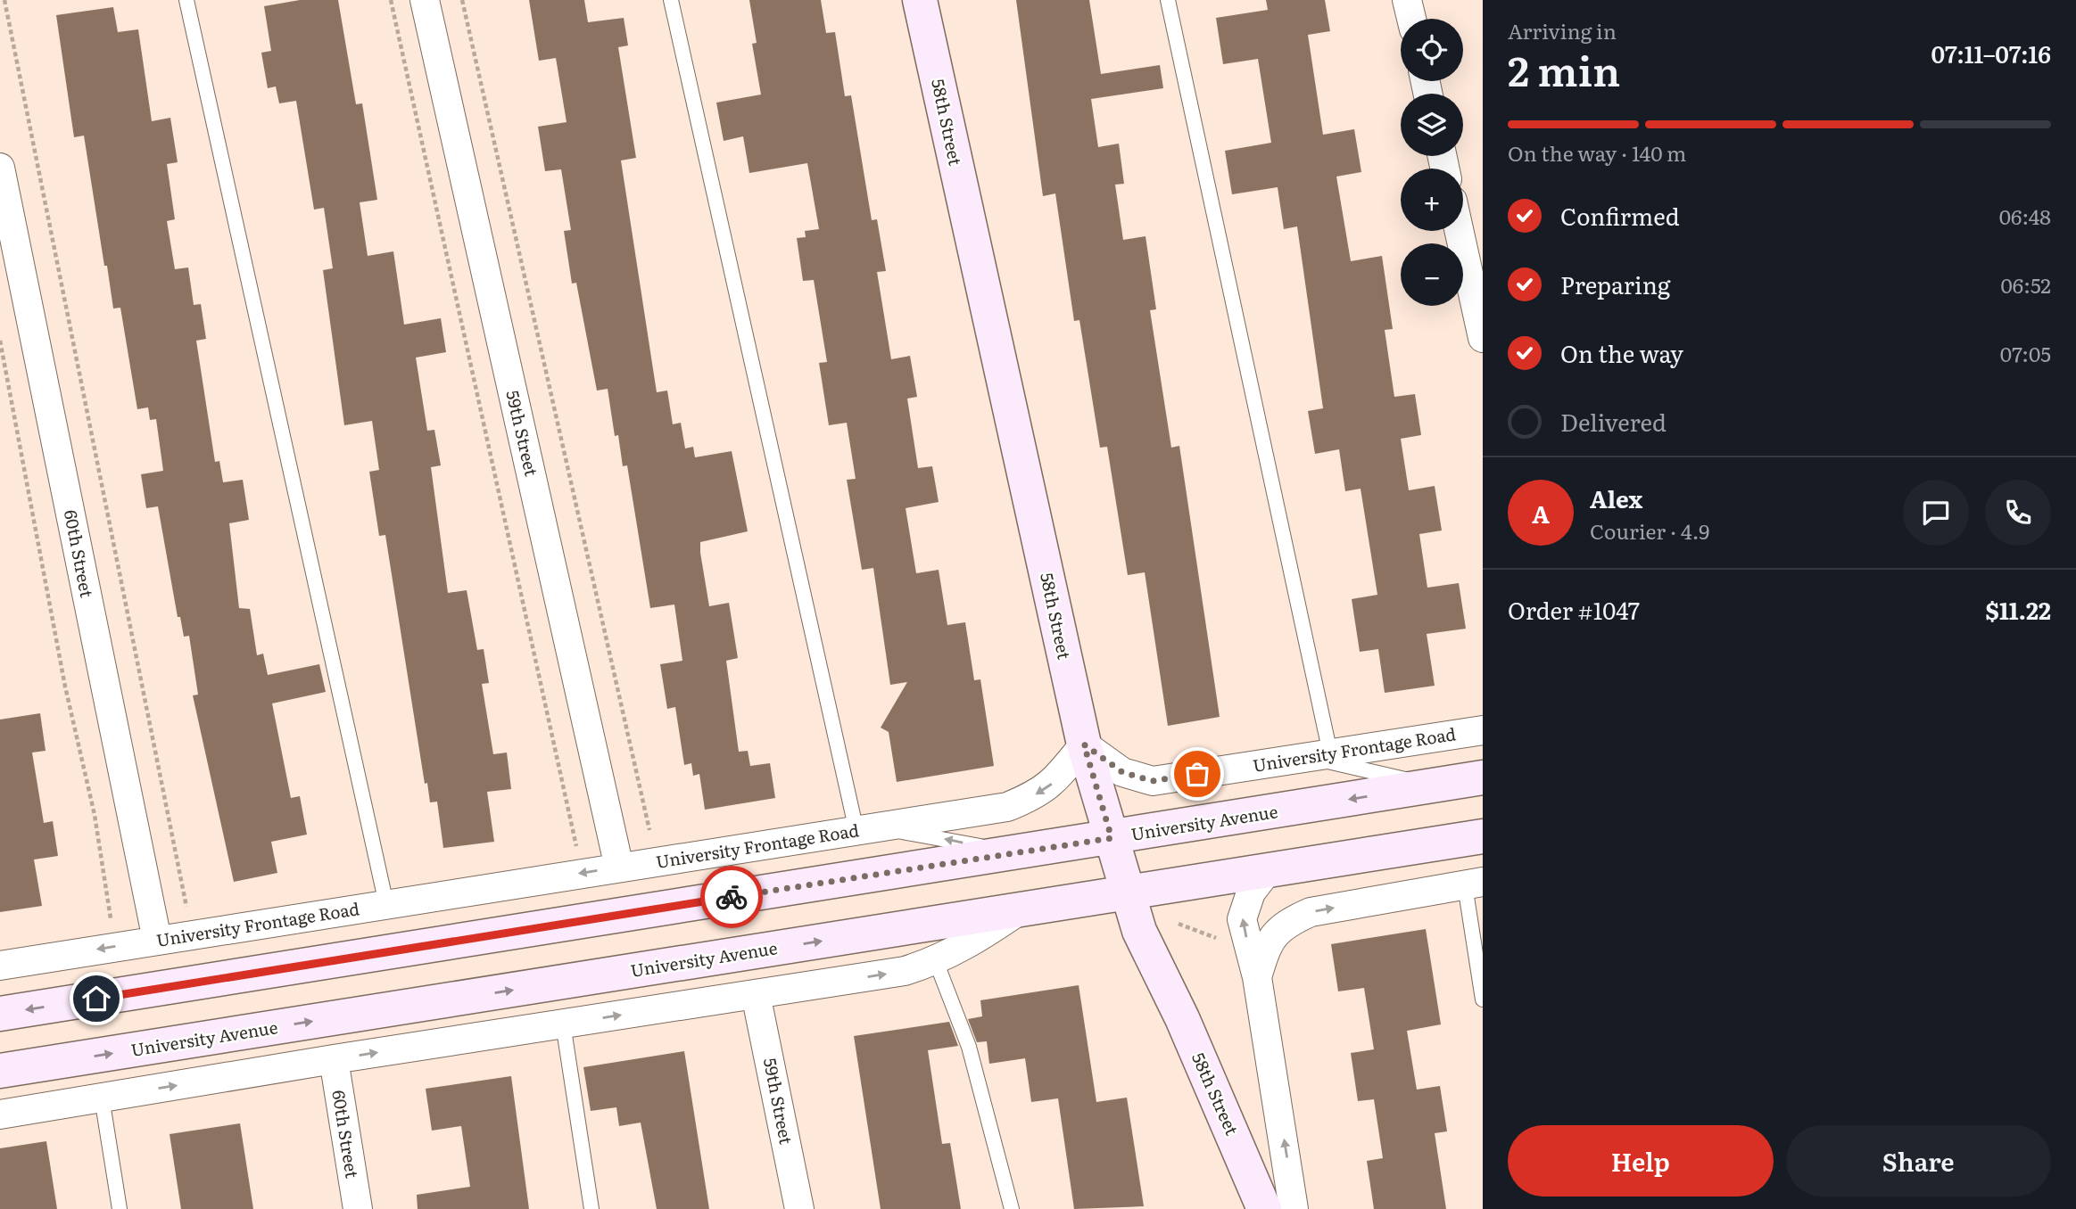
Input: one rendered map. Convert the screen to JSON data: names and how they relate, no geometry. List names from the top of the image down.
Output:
{
  "streets": {
    "main road": ["58th Street", "University Avenue"],
    "street": ["59th Street", "60th Street", "University Frontage Road"]
  },
  "crossings": [
    ["58th Street", "University Frontage Road"],
    ["58th Street", "University Avenue"],
    ["59th Street", "University Frontage Road"],
    ["60th Street", "University Frontage Road"]
  ],
  "page": {
    "heading": ["2 min", "Arriving in", "07:11–07:16"],
    "panel": [
      "Alex",
      "Courier · 4.9",
      "Order #1047",
      "$11.22"
    ],
    "map_buttons": ["+", "−"],
    "bar": "On the way · 140 m",
    "list": [
      ["Confirmed", "06:48"],
      ["Preparing", "06:52"],
      ["On the way", "07:05"],
      "Delivered"
    ],
    "round": "A",
    "buttons": ["Help", "Share"]
  }
}
